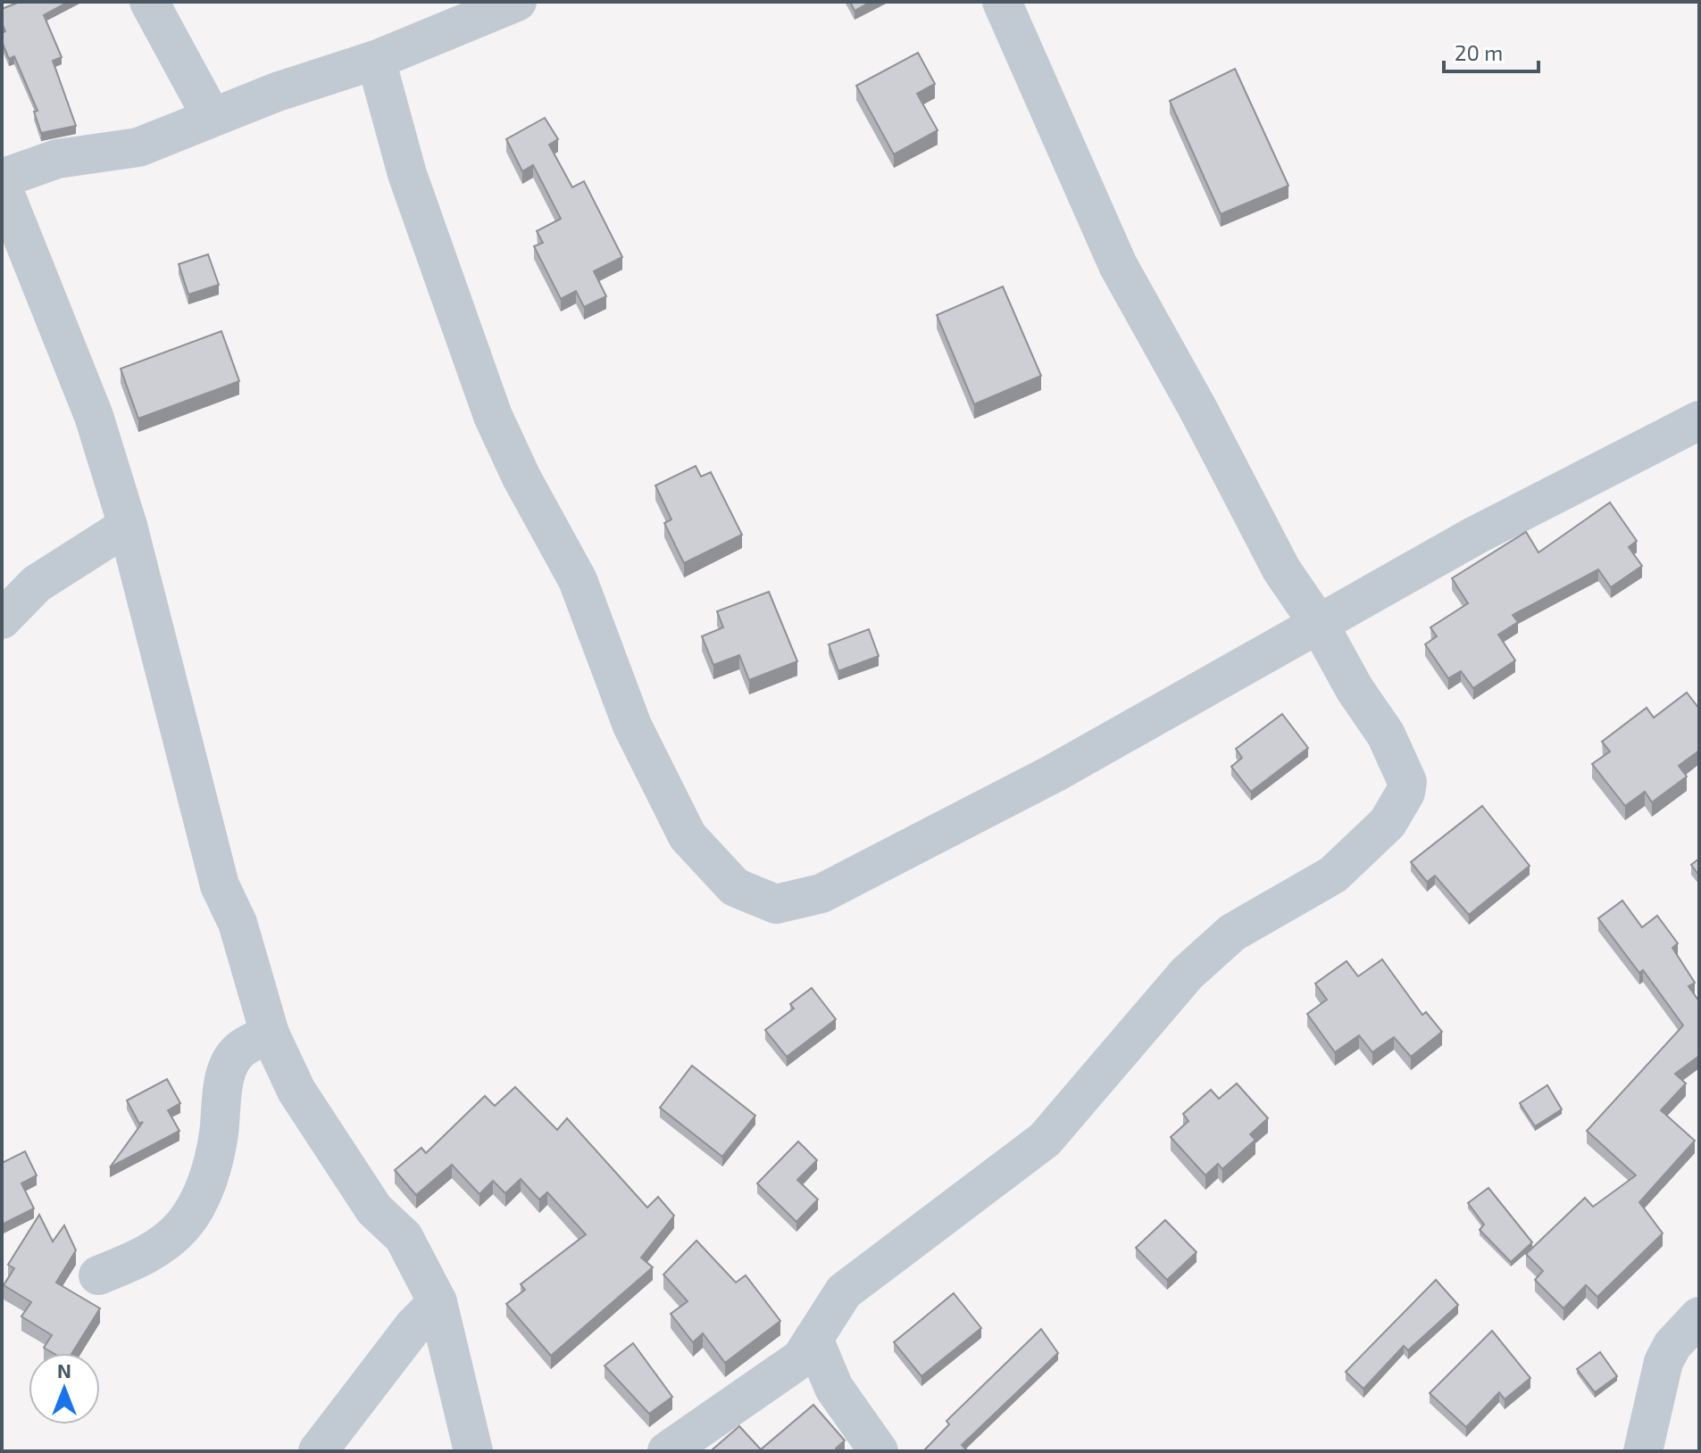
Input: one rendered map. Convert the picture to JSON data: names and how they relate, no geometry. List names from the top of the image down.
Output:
{
  "scale_bar": "20 m",
  "north": "top"
}
